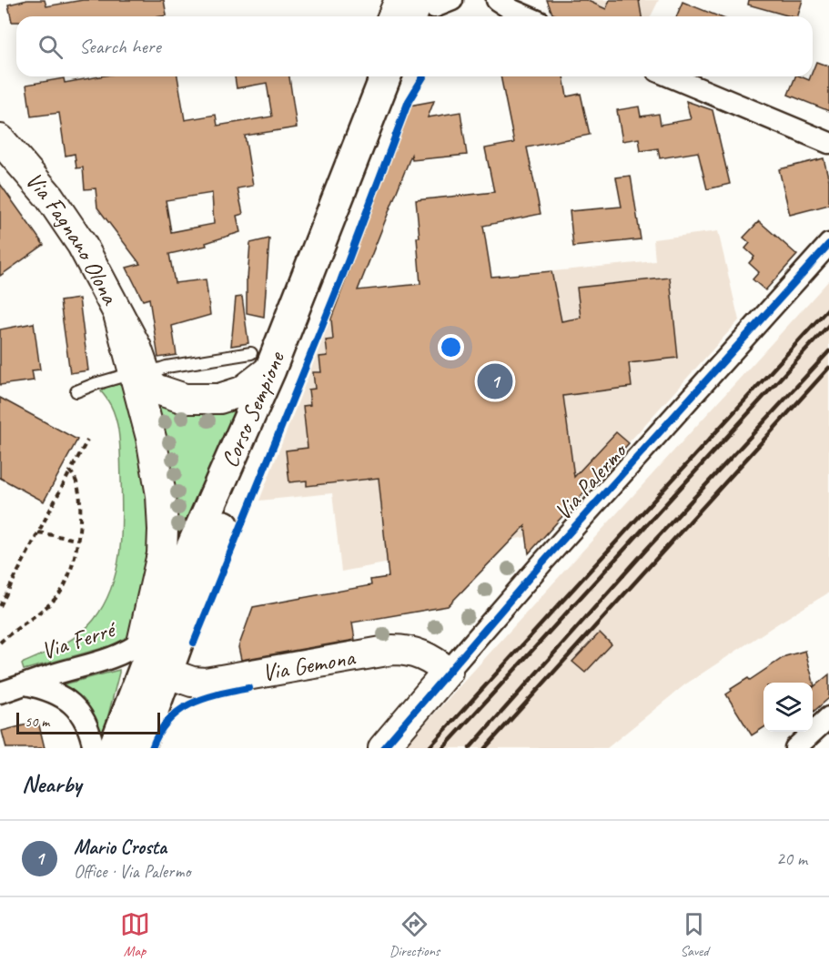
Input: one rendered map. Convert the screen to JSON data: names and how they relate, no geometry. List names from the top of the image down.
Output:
{
  "streets": {
    "main road": [
      "Via Fagnano Olona",
      "Corso Sempione",
      "Via Palermo",
      "Via Gemona"
    ],
    "street": ["Via Ferré"]
  },
  "crossings": [
    ["Via Fagnano Olona", "Corso Sempione"],
    ["Via Fagnano Olona", "Via Ferré"],
    ["Corso Sempione", "Via Ferré"],
    ["Corso Sempione", "Via Gemona"],
    ["Via Palermo", "Via Gemona"]
  ],
  "scale_bar": "50 m",
  "page": {
    "search": "Search here",
    "pins": "1",
    "scale": "50 m",
    "heading": "Nearby",
    "list": [
      {
        "mark": "1",
        "name": "Mario Crosta",
        "note": "Office · Via Palermo",
        "value": "20 m"
      }
    ],
    "nav": ["Map", "Directions", "Saved"]
  }
}
